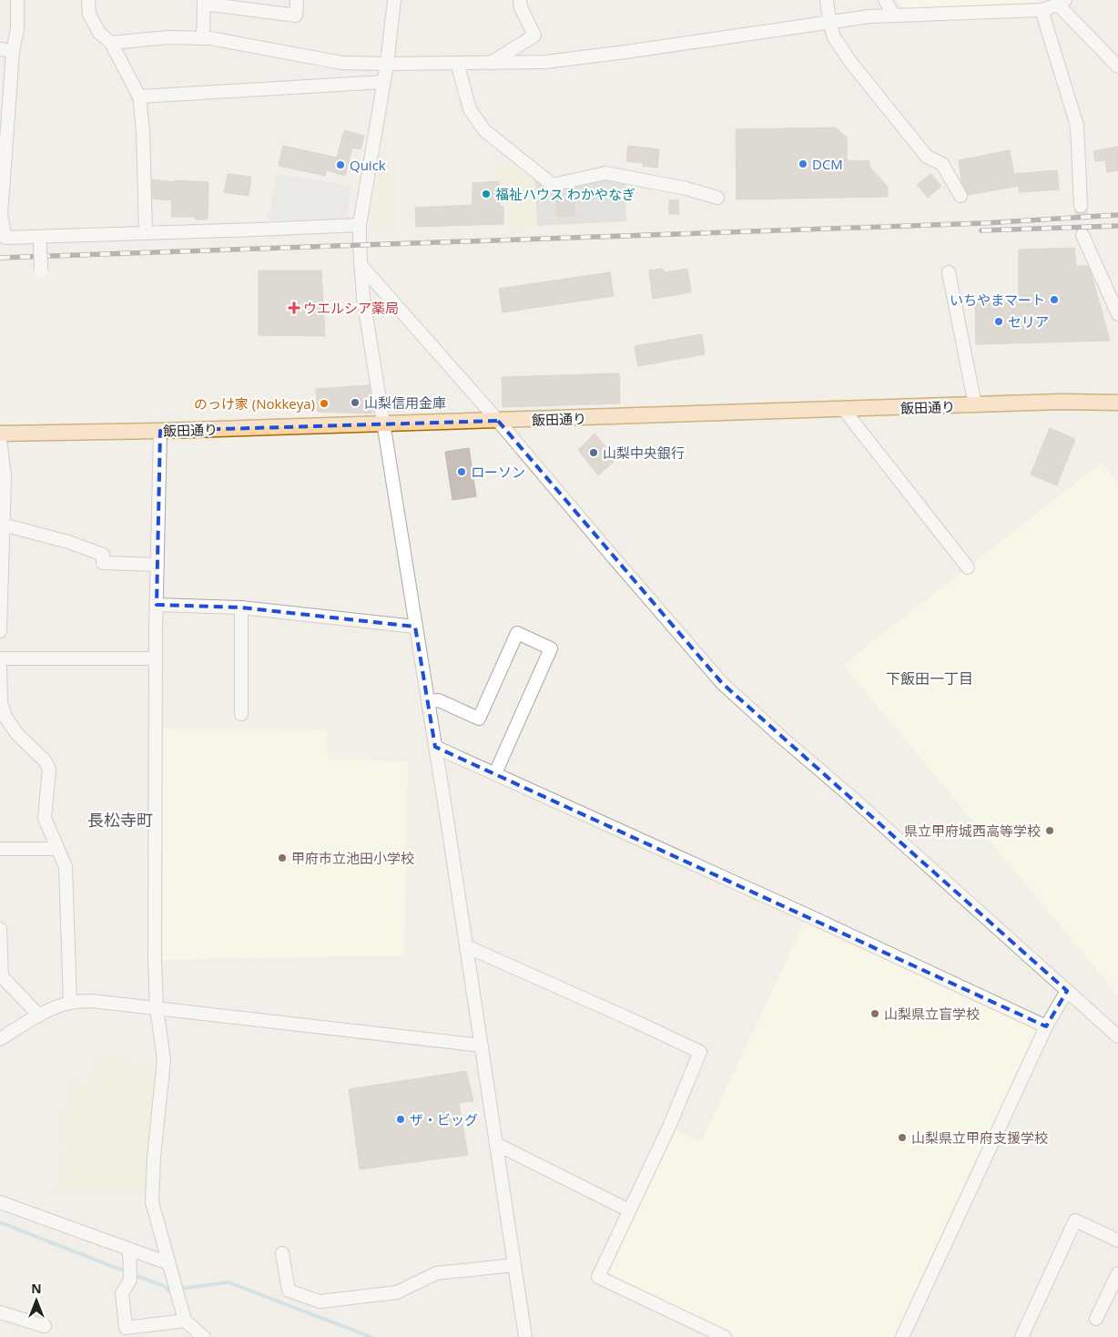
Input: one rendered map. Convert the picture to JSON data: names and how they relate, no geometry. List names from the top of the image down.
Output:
{
  "streets": {
    "main road": ["飯田通り"]
  },
  "districts": ["下飯田一丁目", "長松寺町"],
  "places": {
    "other": [
      "DCM",
      "Quick",
      "福祉ハウス わかやなぎ",
      "いちやまマート",
      "セリア",
      "山梨信用金庫",
      "のっけ家 (Nokkeya)",
      "山梨中央銀行",
      "ローソン",
      "県立甲府城西高等学校",
      "甲府市立池田小学校",
      "山梨県立盲学校",
      "ザ・ビッグ",
      "山梨県立甲府支援学校"
    ],
    "health": ["ウエルシア薬局"]
  },
  "north": "top"
}
